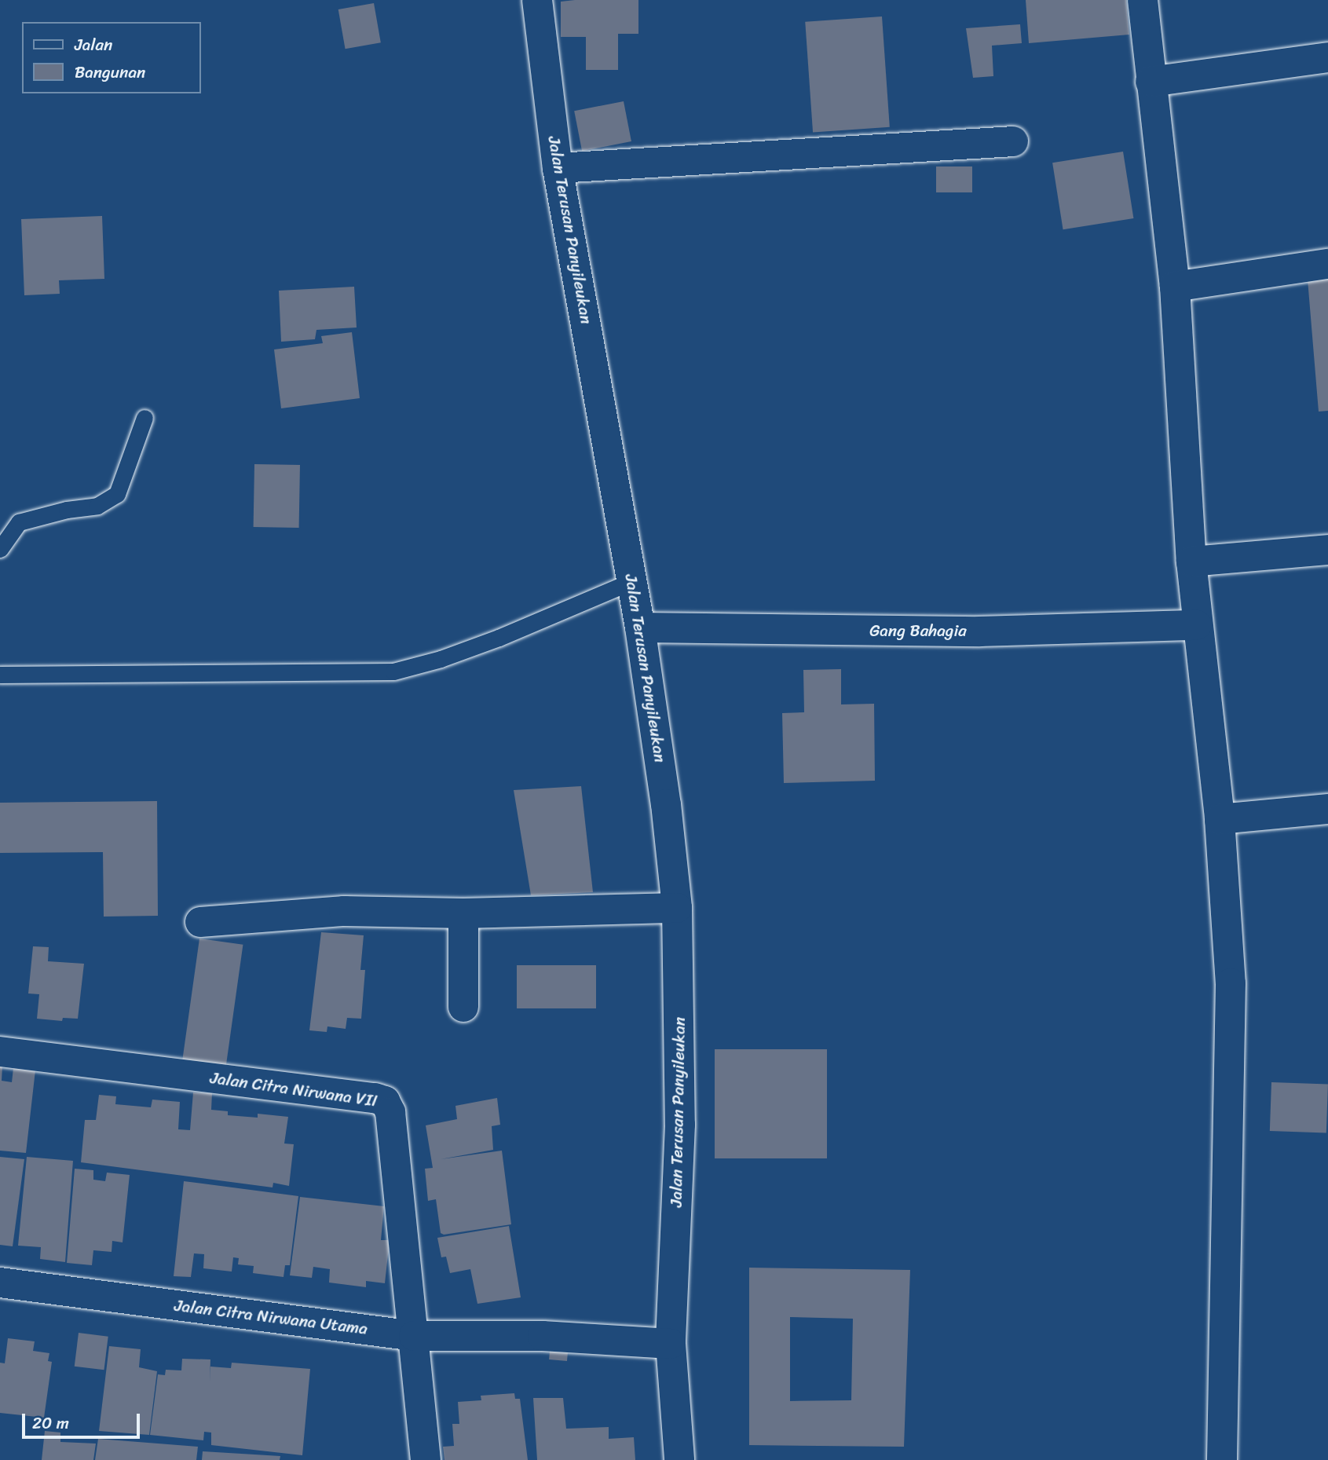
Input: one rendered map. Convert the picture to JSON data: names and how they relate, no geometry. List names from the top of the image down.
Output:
{
  "streets": {
    "street": [
      "Jalan Terusan Panyileukan",
      "Gang Bahagia",
      "Jalan Citra Nirwana VII",
      "Jalan Citra Nirwana Utama"
    ]
  },
  "crossings": [
    ["Jalan Terusan Panyileukan", "Gang Bahagia"],
    ["Jalan Terusan Panyileukan", "Jalan Citra Nirwana Utama"],
    ["Jalan Citra Nirwana VII", "Jalan Citra Nirwana Utama"]
  ],
  "legend": ["Jalan", "Bangunan"],
  "scale_bar": "20 m"
}
